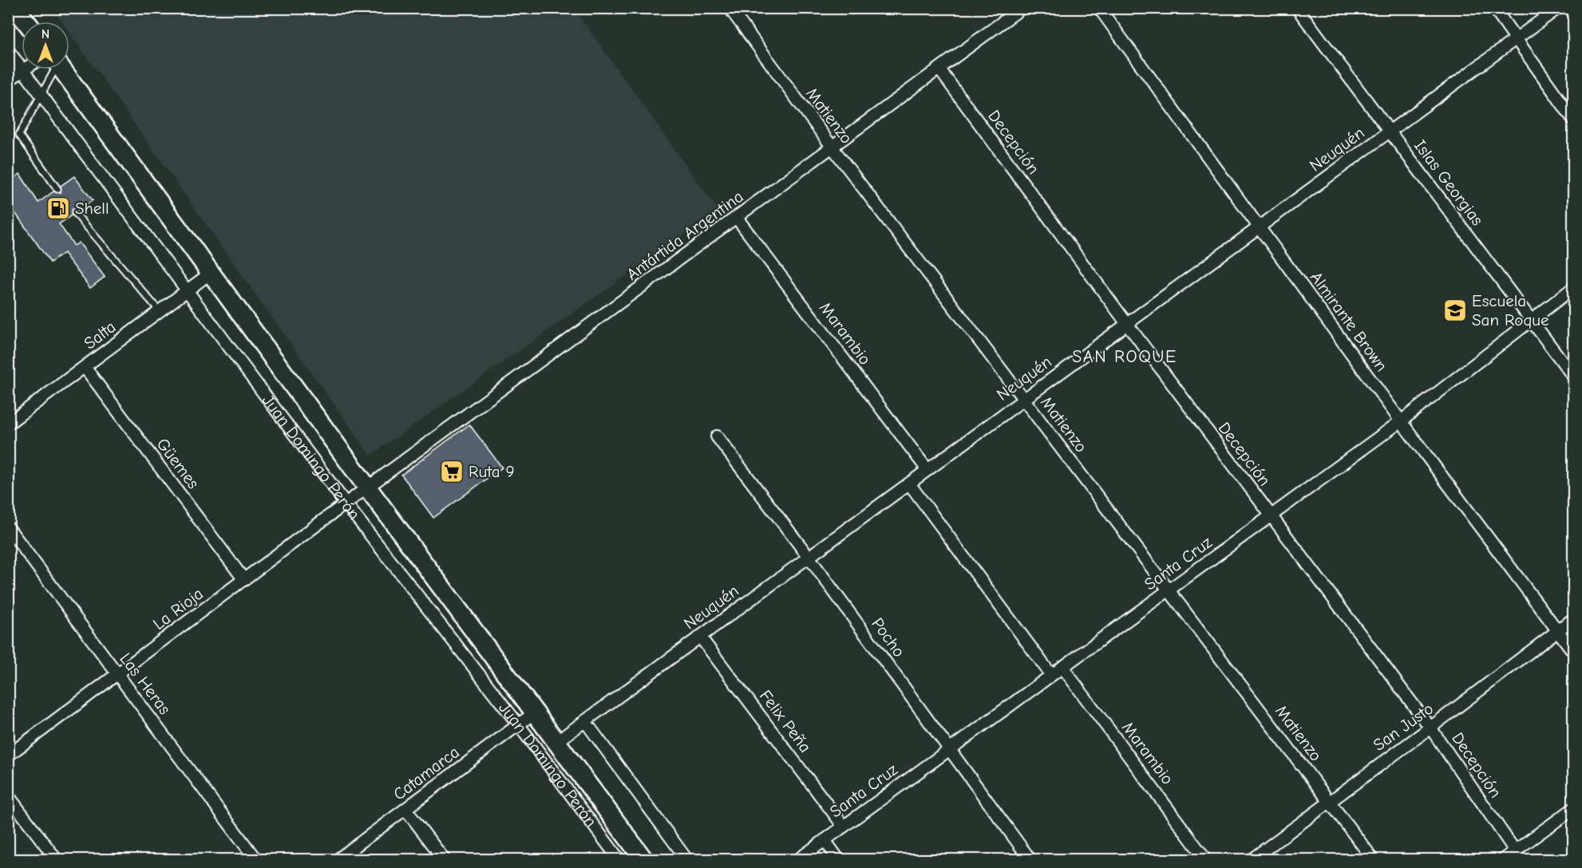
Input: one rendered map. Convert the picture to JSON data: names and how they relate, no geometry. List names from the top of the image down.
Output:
{
  "streets": {
    "main road": ["Juan Domingo Perón"],
    "street": [
      "Matienzo",
      "Decepción",
      "Neuquén",
      "Islas Georgias",
      "Antártida Argentina",
      "Almirante Brown",
      "Marambio",
      "Salta",
      "Güemes",
      "Santa Cruz",
      "La Rioja",
      "Pocho",
      "Las Heras",
      "Felix Peña",
      "San Justo",
      "Catamarca"
    ]
  },
  "crossings": [
    ["Matienzo", "Neuquén"],
    ["Matienzo", "Antártida Argentina"],
    ["Matienzo", "Santa Cruz"],
    ["Matienzo", "San Justo"],
    ["Decepción", "Neuquén"],
    ["Decepción", "Antártida Argentina"],
    ["Decepción", "Santa Cruz"],
    ["Decepción", "San Justo"],
    ["Neuquén", "Islas Georgias"],
    ["Neuquén", "Almirante Brown"],
    ["Neuquén", "Marambio"],
    ["Neuquén", "Juan Domingo Perón"],
    ["Neuquén", "Pocho"],
    ["Neuquén", "Felix Peña"],
    ["Islas Georgias", "Santa Cruz"],
    ["Antártida Argentina", "Marambio"],
    ["Antártida Argentina", "Juan Domingo Perón"],
    ["Antártida Argentina", "La Rioja"],
    ["Almirante Brown", "Santa Cruz"],
    ["Almirante Brown", "San Justo"],
    ["Marambio", "Santa Cruz"],
    ["Salta", "Juan Domingo Perón"],
    ["Salta", "Güemes"],
    ["Juan Domingo Perón", "La Rioja"],
    ["Juan Domingo Perón", "Catamarca"],
    ["Güemes", "La Rioja"],
    ["Santa Cruz", "Pocho"],
    ["Santa Cruz", "Felix Peña"],
    ["La Rioja", "Las Heras"]
  ],
  "districts": ["SAN ROQUE"],
  "places": {
    "fuel station": ["Shell"],
    "school or university": ["Escuela San Roque"],
    "supermarket": ["Ruta 9"]
  },
  "north": "top"
}
